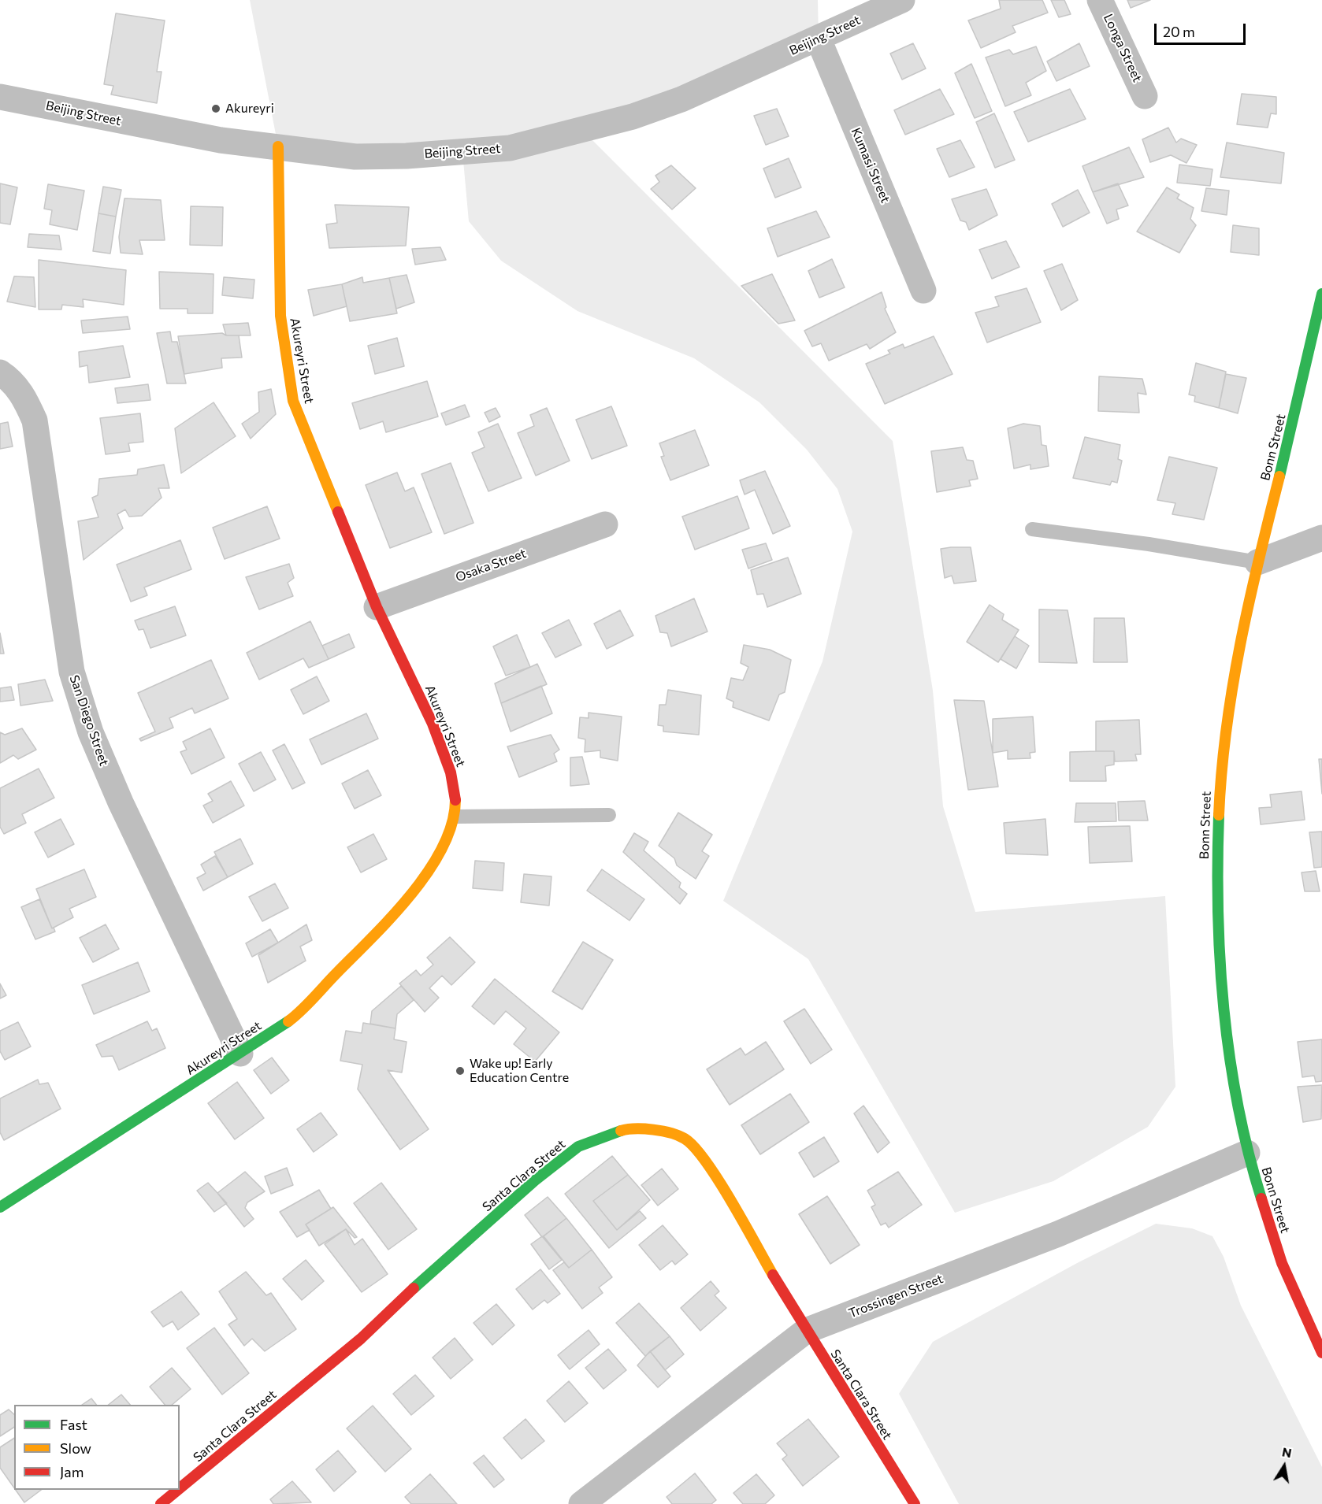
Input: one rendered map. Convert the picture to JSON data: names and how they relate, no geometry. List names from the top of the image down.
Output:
{
  "streets": {
    "street": [
      "Beijing Street",
      "Longa Street",
      "Kumasi Street",
      "Akureyri Street",
      "Bonn Street",
      "Osaka Street",
      "San Diego Street",
      "Santa Clara Street",
      "Trossingen Street"
    ]
  },
  "crossings": [
    ["Beijing Street", "Kumasi Street"],
    ["Beijing Street", "Akureyri Street"],
    ["Akureyri Street", "Osaka Street"],
    ["Akureyri Street", "San Diego Street"],
    ["Bonn Street", "Trossingen Street"],
    ["Santa Clara Street", "Trossingen Street"]
  ],
  "places": ["Akureyri", "Wake up! Early Education Centre"],
  "legend": ["Fast", "Slow", "Jam"],
  "scale_bar": "20 m",
  "north": "top"
}
